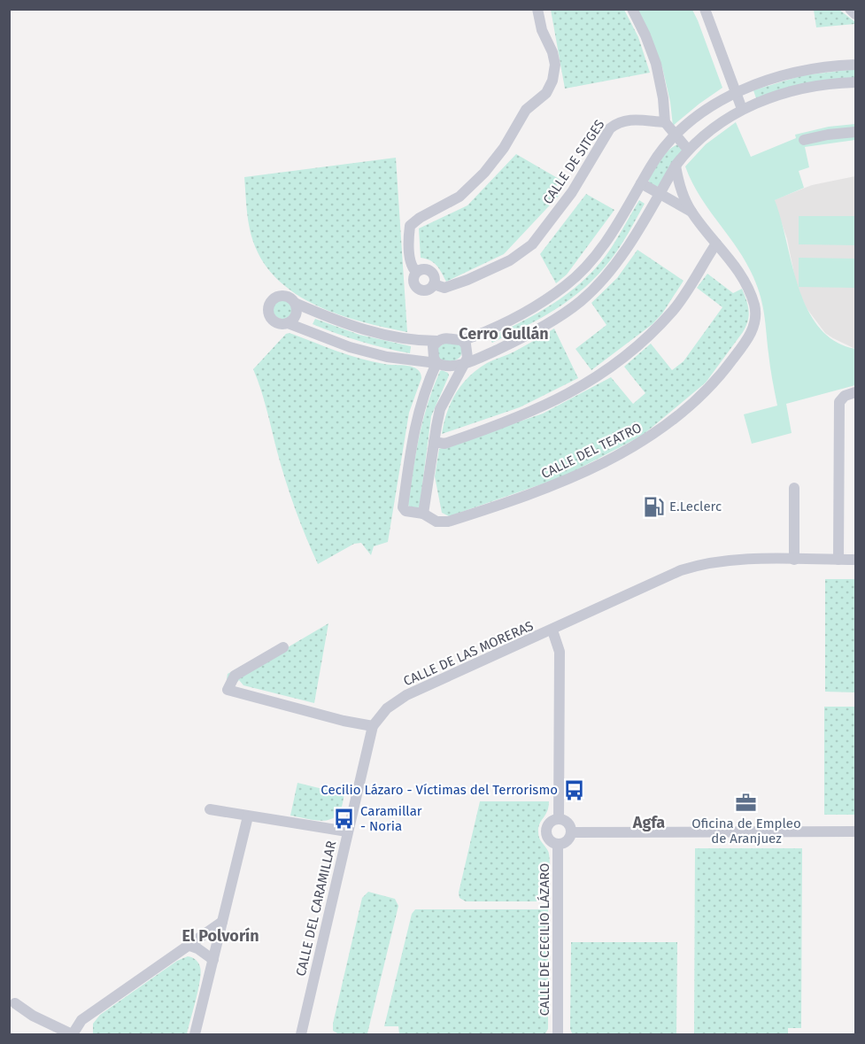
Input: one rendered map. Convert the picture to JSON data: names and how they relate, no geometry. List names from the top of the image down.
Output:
{
  "streets": {
    "street": [
      "CALLE DE SITGES",
      "CALLE DEL TEATRO",
      "CALLE DE LAS MORERAS",
      "CALLE DEL CARAMILLAR",
      "CALLE DE CECILIO LÁZARO"
    ]
  },
  "crossings": [
    ["CALLE DE LAS MORERAS", "CALLE DEL CARAMILLAR"]
  ],
  "districts": ["Cerro Gullán", "Agfa", "El Polvorín"],
  "places": {
    "fuel station": ["E.Leclerc"],
    "bus stop": ["Cecilio Lázaro - Víctimas del Terrorismo", "Caramillar - Noria"],
    "office": ["Oficina de Empleo de Aranjuez"]
  }
}
